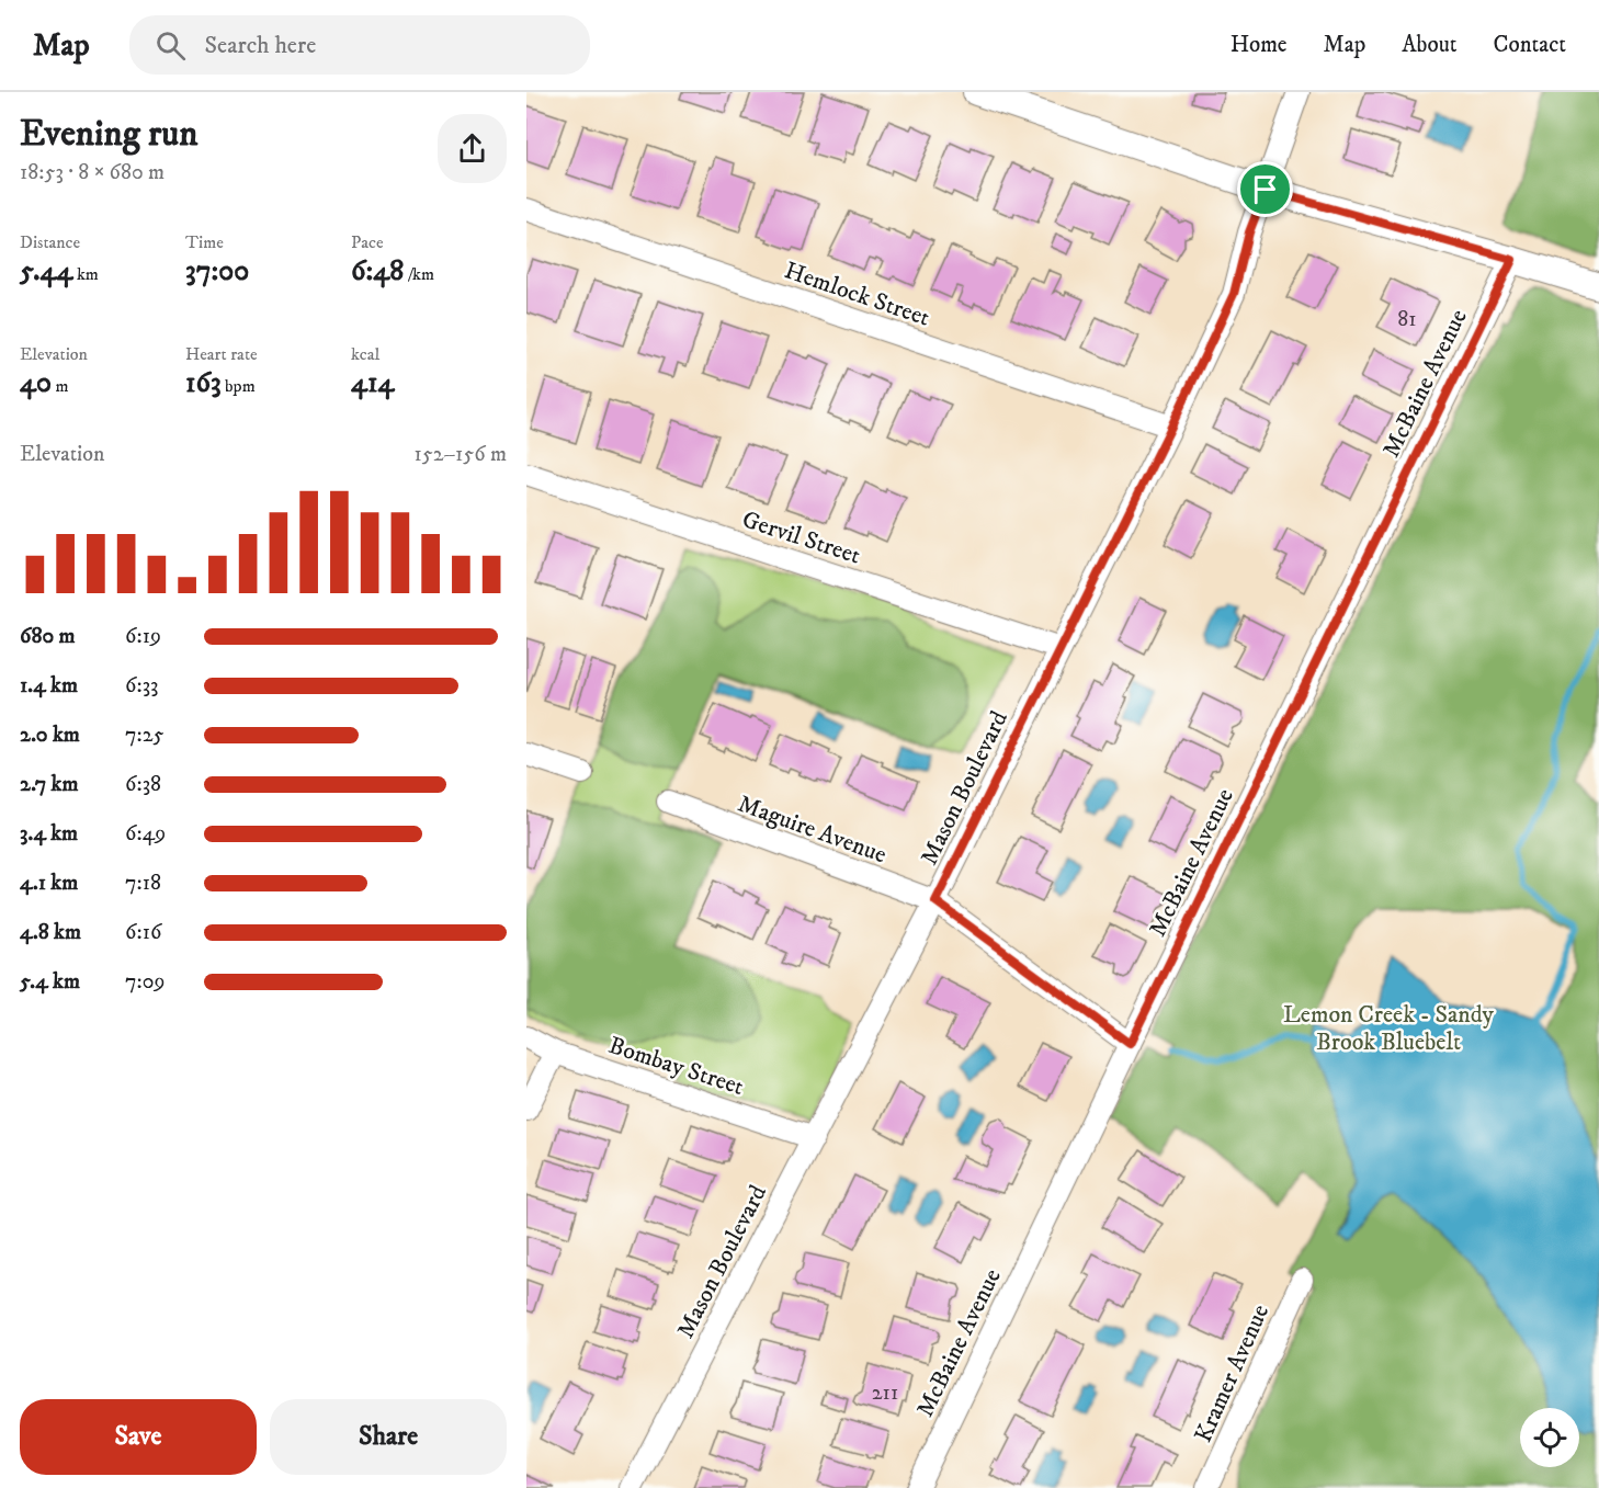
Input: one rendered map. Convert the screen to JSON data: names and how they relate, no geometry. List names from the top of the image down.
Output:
{
  "streets": {
    "street": [
      "Hemlock Street",
      "McBaine Avenue",
      "Gervil Street",
      "Mason Boulevard",
      "Maguire Avenue",
      "Bombay Street",
      "Kramer Avenue"
    ]
  },
  "crossings": [
    ["Hemlock Street", "Mason Boulevard"],
    ["McBaine Avenue", "Maguire Avenue"],
    ["Gervil Street", "Mason Boulevard"],
    ["Mason Boulevard", "Maguire Avenue"],
    ["Mason Boulevard", "Bombay Street"]
  ],
  "parks": ["Lemon Creek - Sandy Brook Bluebelt"],
  "house_numbers": ["81", "211"],
  "page": {
    "header": "Map",
    "search": "Search here",
    "nav": [
      "Home",
      "Map",
      "About",
      "Contact"
    ],
    "heading": ["Evening run", "18:53 · 8 × 680 m"],
    "stats": [
      ["Distance", "5.44 km"],
      ["Time", "37:00"],
      ["Pace", "6:48 /km"],
      ["Elevation", "40 m"],
      ["Heart rate", "163 bpm"],
      ["kcal", "414"]
    ],
    "chart": ["Elevation", "152–156 m"],
    "list": [
      {
        "name": "680 m",
        "note": "6:19"
      },
      {
        "name": "1.4 km",
        "note": "6:33"
      },
      {
        "name": "2.0 km",
        "note": "7:25"
      },
      {
        "name": "2.7 km",
        "note": "6:38"
      },
      {
        "name": "3.4 km",
        "note": "6:49"
      },
      {
        "name": "4.1 km",
        "note": "7:18"
      },
      {
        "name": "4.8 km",
        "note": "6:16"
      },
      {
        "name": "5.4 km",
        "note": "7:09"
      }
    ],
    "buttons": ["Save", "Share"]
  }
}
